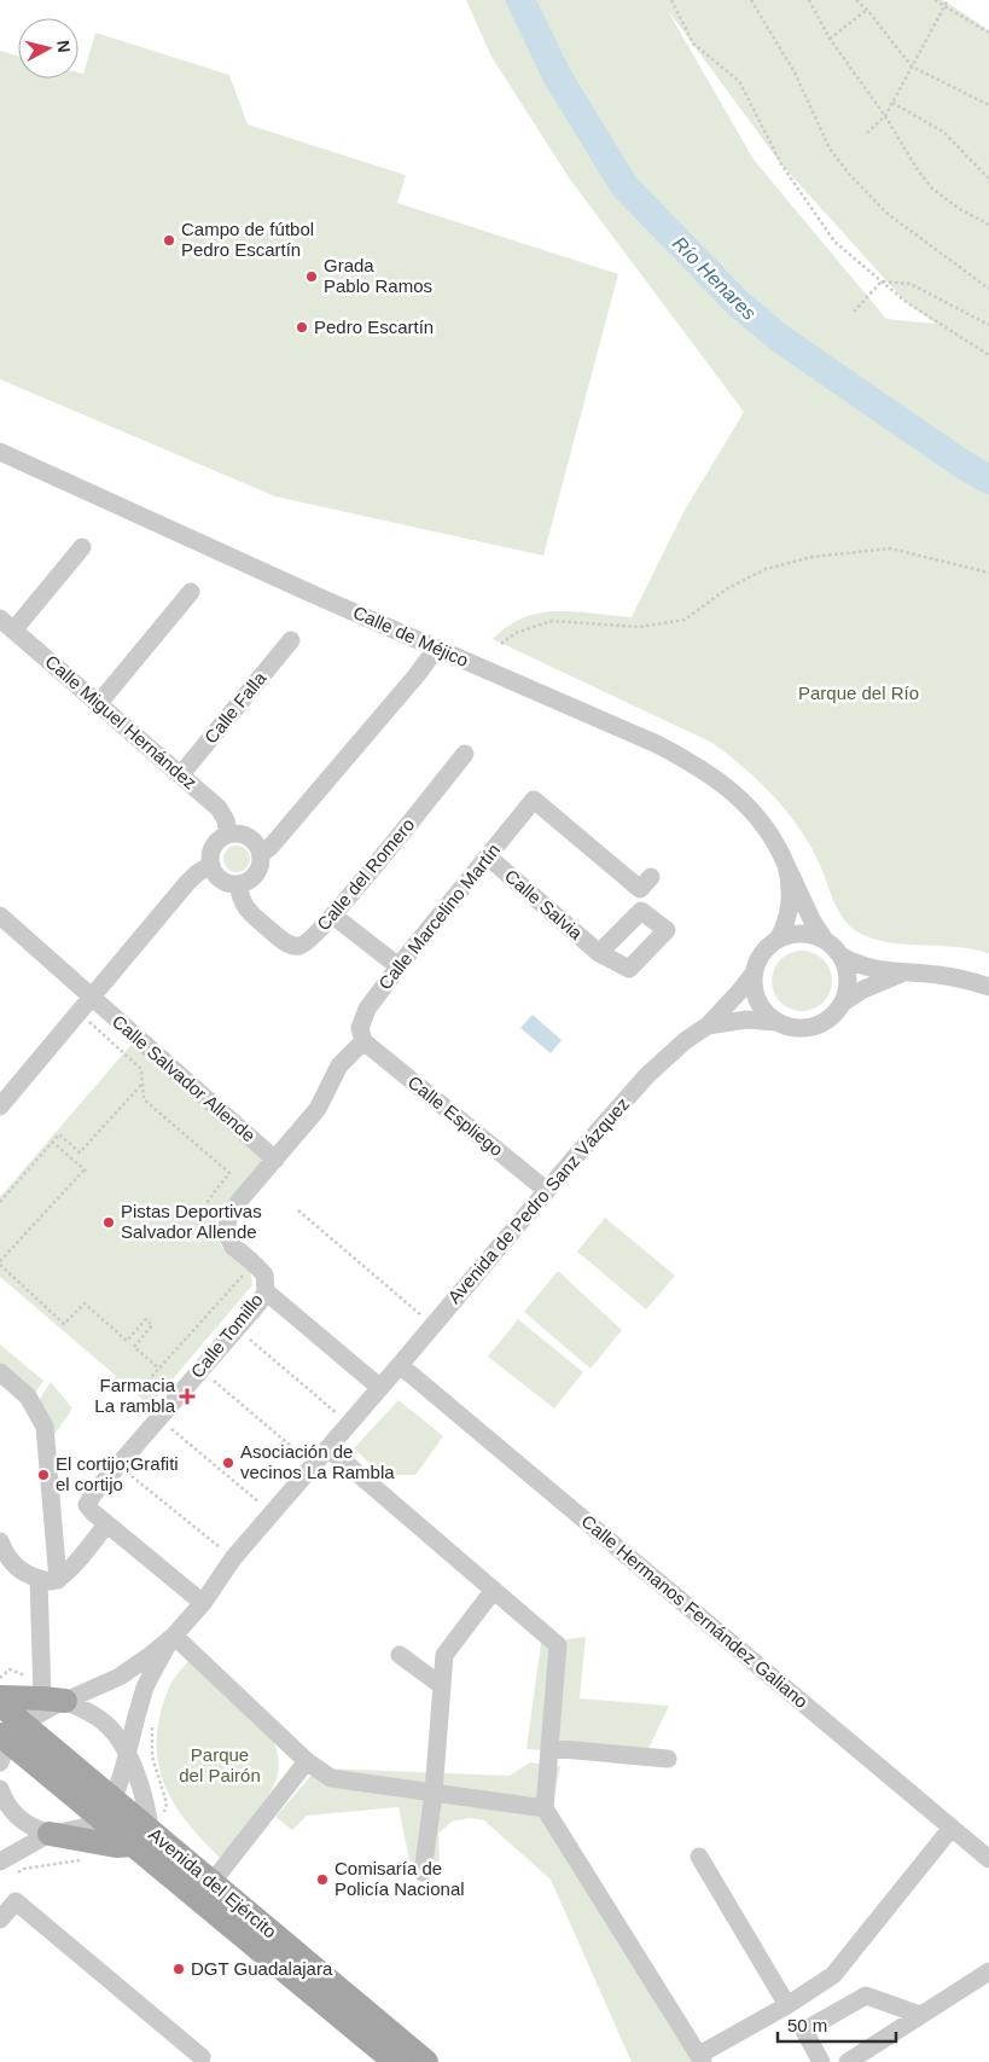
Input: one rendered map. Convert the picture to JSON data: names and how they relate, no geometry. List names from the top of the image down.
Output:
{
  "streets": {
    "main road": ["Avenida del Ejército"],
    "street": [
      "Calle de Méjico",
      "Calle Falla",
      "Calle Miguel Hernández",
      "Calle del Romero",
      "Calle Salvia",
      "Calle Marcelino Martín",
      "Calle Salvador Allende",
      "Calle Espliego",
      "Avenida de Pedro Sanz Vázquez",
      "Calle Tomillo",
      "Calle Hermanos Fernández Galiano"
    ]
  },
  "crossings": [
    ["Calle de Méjico", "Avenida de Pedro Sanz Vázquez"],
    ["Calle Falla", "Calle Miguel Hernández"],
    ["Calle Miguel Hernández", "Calle del Romero"],
    ["Calle Salvia", "Calle Marcelino Martín"],
    ["Calle Marcelino Martín", "Calle Espliego"],
    ["Calle Marcelino Martín", "Calle Tomillo"],
    ["Calle Salvador Allende", "Calle Tomillo"],
    ["Calle Espliego", "Avenida de Pedro Sanz Vázquez"],
    ["Calle Espliego", "Calle Tomillo"],
    ["Avenida de Pedro Sanz Vázquez", "Calle Tomillo"],
    ["Avenida de Pedro Sanz Vázquez", "Calle Hermanos Fernández Galiano"],
    ["Avenida de Pedro Sanz Vázquez", "Avenida del Ejército"]
  ],
  "water": ["Río Henares"],
  "parks": ["Parque del Río", "Parque del Pairón"],
  "places": {
    "other": [
      "Campo de fútbol Pedro Escartín",
      "Grada Pablo Ramos",
      "Pedro Escartín",
      "Pistas Deportivas Salvador Allende",
      "Asociación de vecinos La Rambla",
      "El cortijo;Grafiti el cortijo",
      "Comisaría de Policía Nacional",
      "DGT Guadalajara"
    ],
    "health": ["Farmacia La rambla"]
  },
  "scale_bar": "50 m",
  "north": "right"
}
